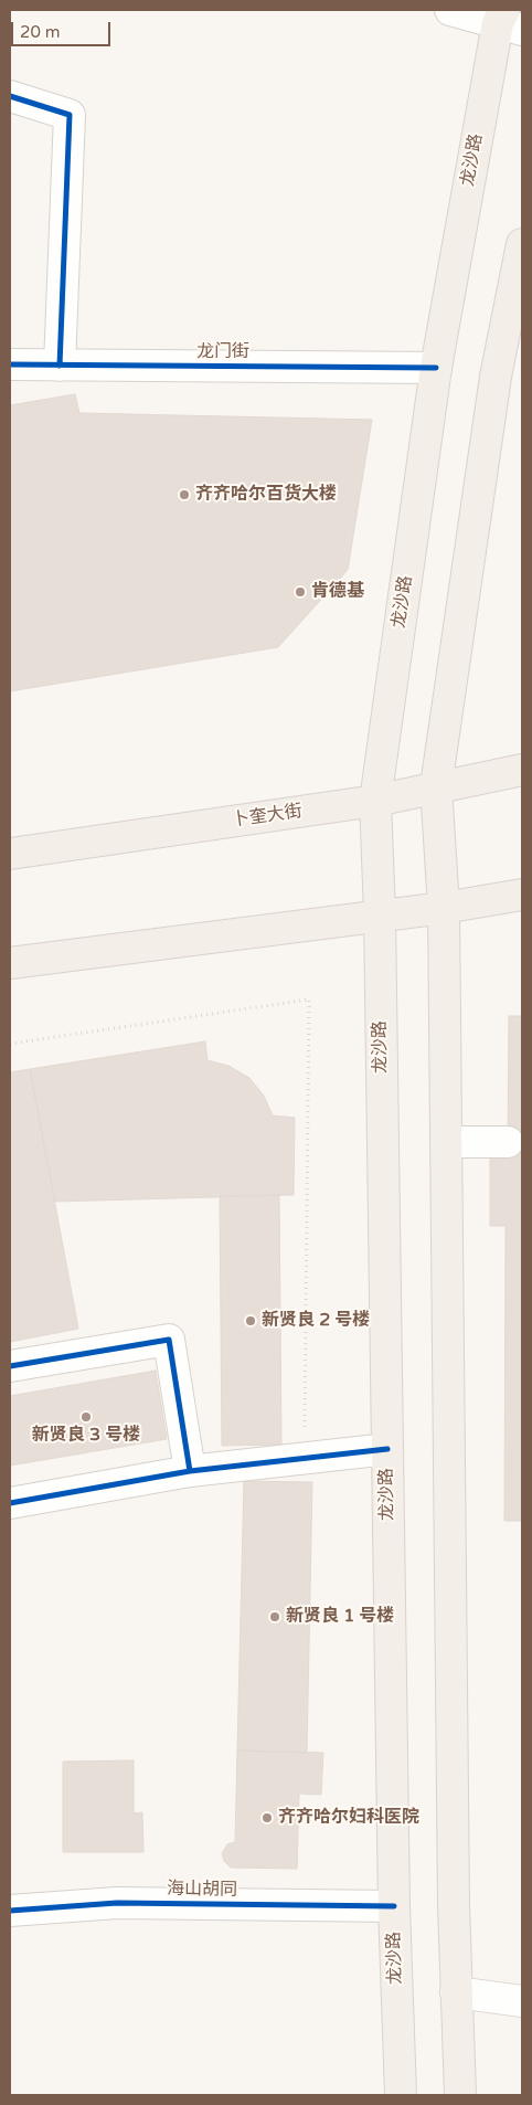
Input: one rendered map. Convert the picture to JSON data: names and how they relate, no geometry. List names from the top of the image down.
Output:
{
  "streets": {
    "main road": ["龙沙路", "卜奎大街"],
    "street": ["龙门街", "海山胡同"]
  },
  "crossings": [
    ["龙沙路", "龙门街"],
    ["龙沙路", "卜奎大街"],
    ["龙沙路", "海山胡同"]
  ],
  "places": [
    "齐齐哈尔百货大楼",
    "肯德基",
    "新贤良 2 号楼",
    "新贤良 3 号楼",
    "新贤良 1 号楼",
    "齐齐哈尔妇科医院"
  ],
  "scale_bar": "20 m"
}
